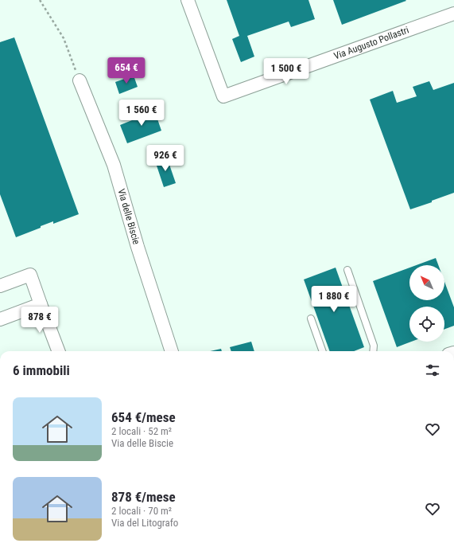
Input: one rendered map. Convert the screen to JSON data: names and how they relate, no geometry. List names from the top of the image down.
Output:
{
  "streets": {
    "street": ["Via Augusto Pollastri", "Via delle Biscie"]
  },
  "north": "top left",
  "page": {
    "price": [
      "654 €",
      "1 500 €",
      "1 560 €",
      "926 €",
      "1 880 €",
      "878 €"
    ],
    "heading": "6 immobili",
    "list": [
      {
        "name": "654 €/mese",
        "note": "2 locali · 52 m² · Via delle Biscie"
      },
      {
        "name": "878 €/mese",
        "note": "2 locali · 70 m² · Via del Litografo"
      }
    ]
  }
}
